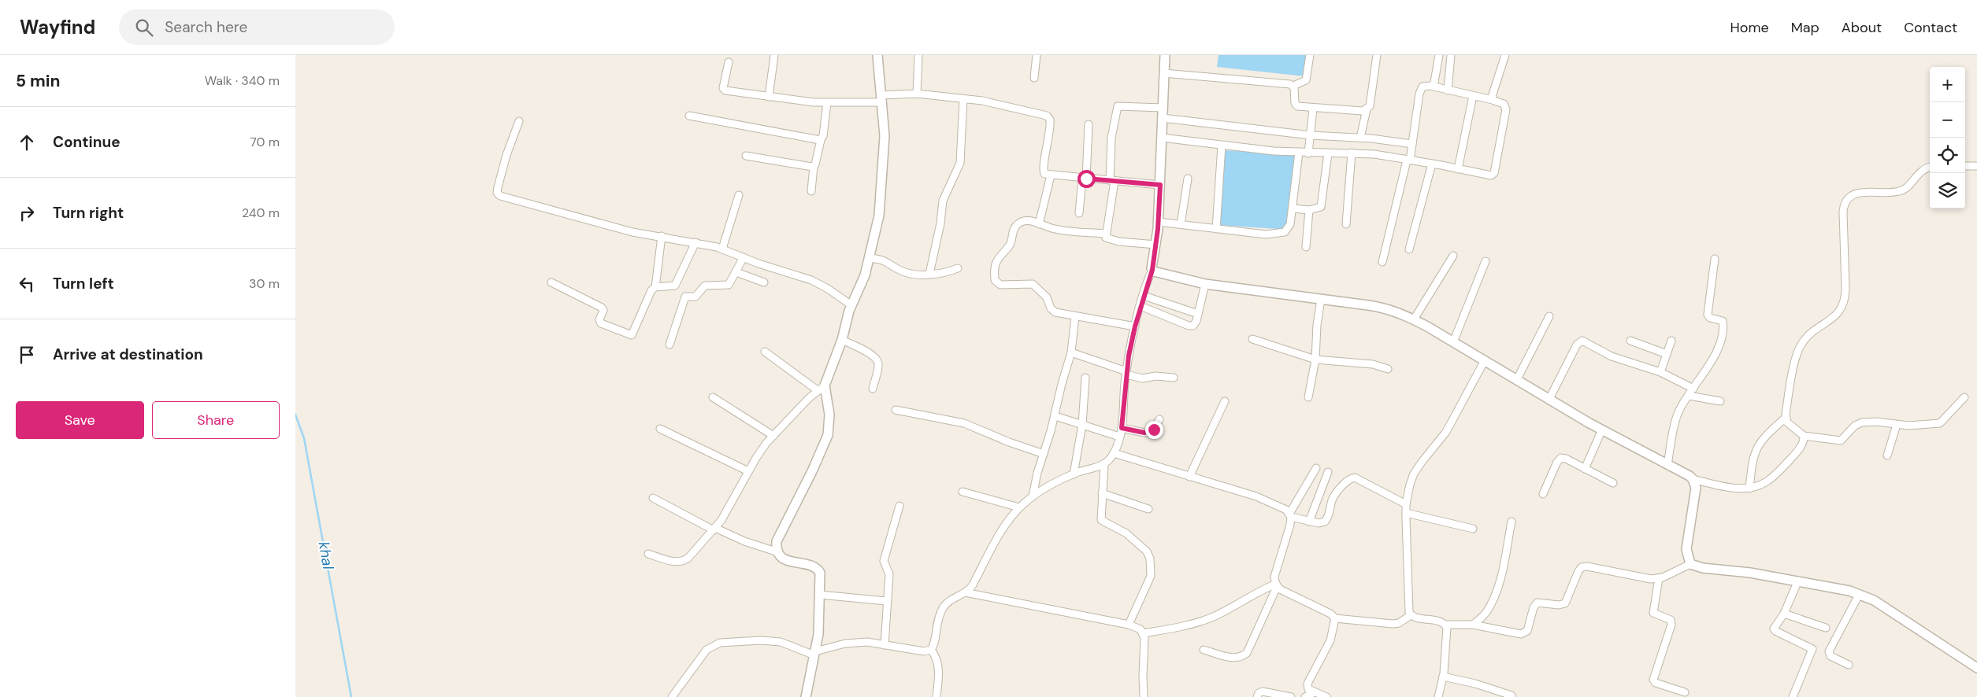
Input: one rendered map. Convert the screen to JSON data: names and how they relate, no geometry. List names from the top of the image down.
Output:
{
  "water": ["khal"],
  "page": {
    "header": "Wayfind",
    "search": "Search here",
    "nav": [
      "Home",
      "Map",
      "About",
      "Contact"
    ],
    "heading": ["5 min", "Walk · 340 m"],
    "map_buttons": ["+", "−"],
    "list": [
      ["Continue", "70 m"],
      ["Turn right", "240 m"],
      ["Turn left", "30 m"],
      "Arrive at destination"
    ],
    "buttons": ["Save", "Share"]
  }
}
